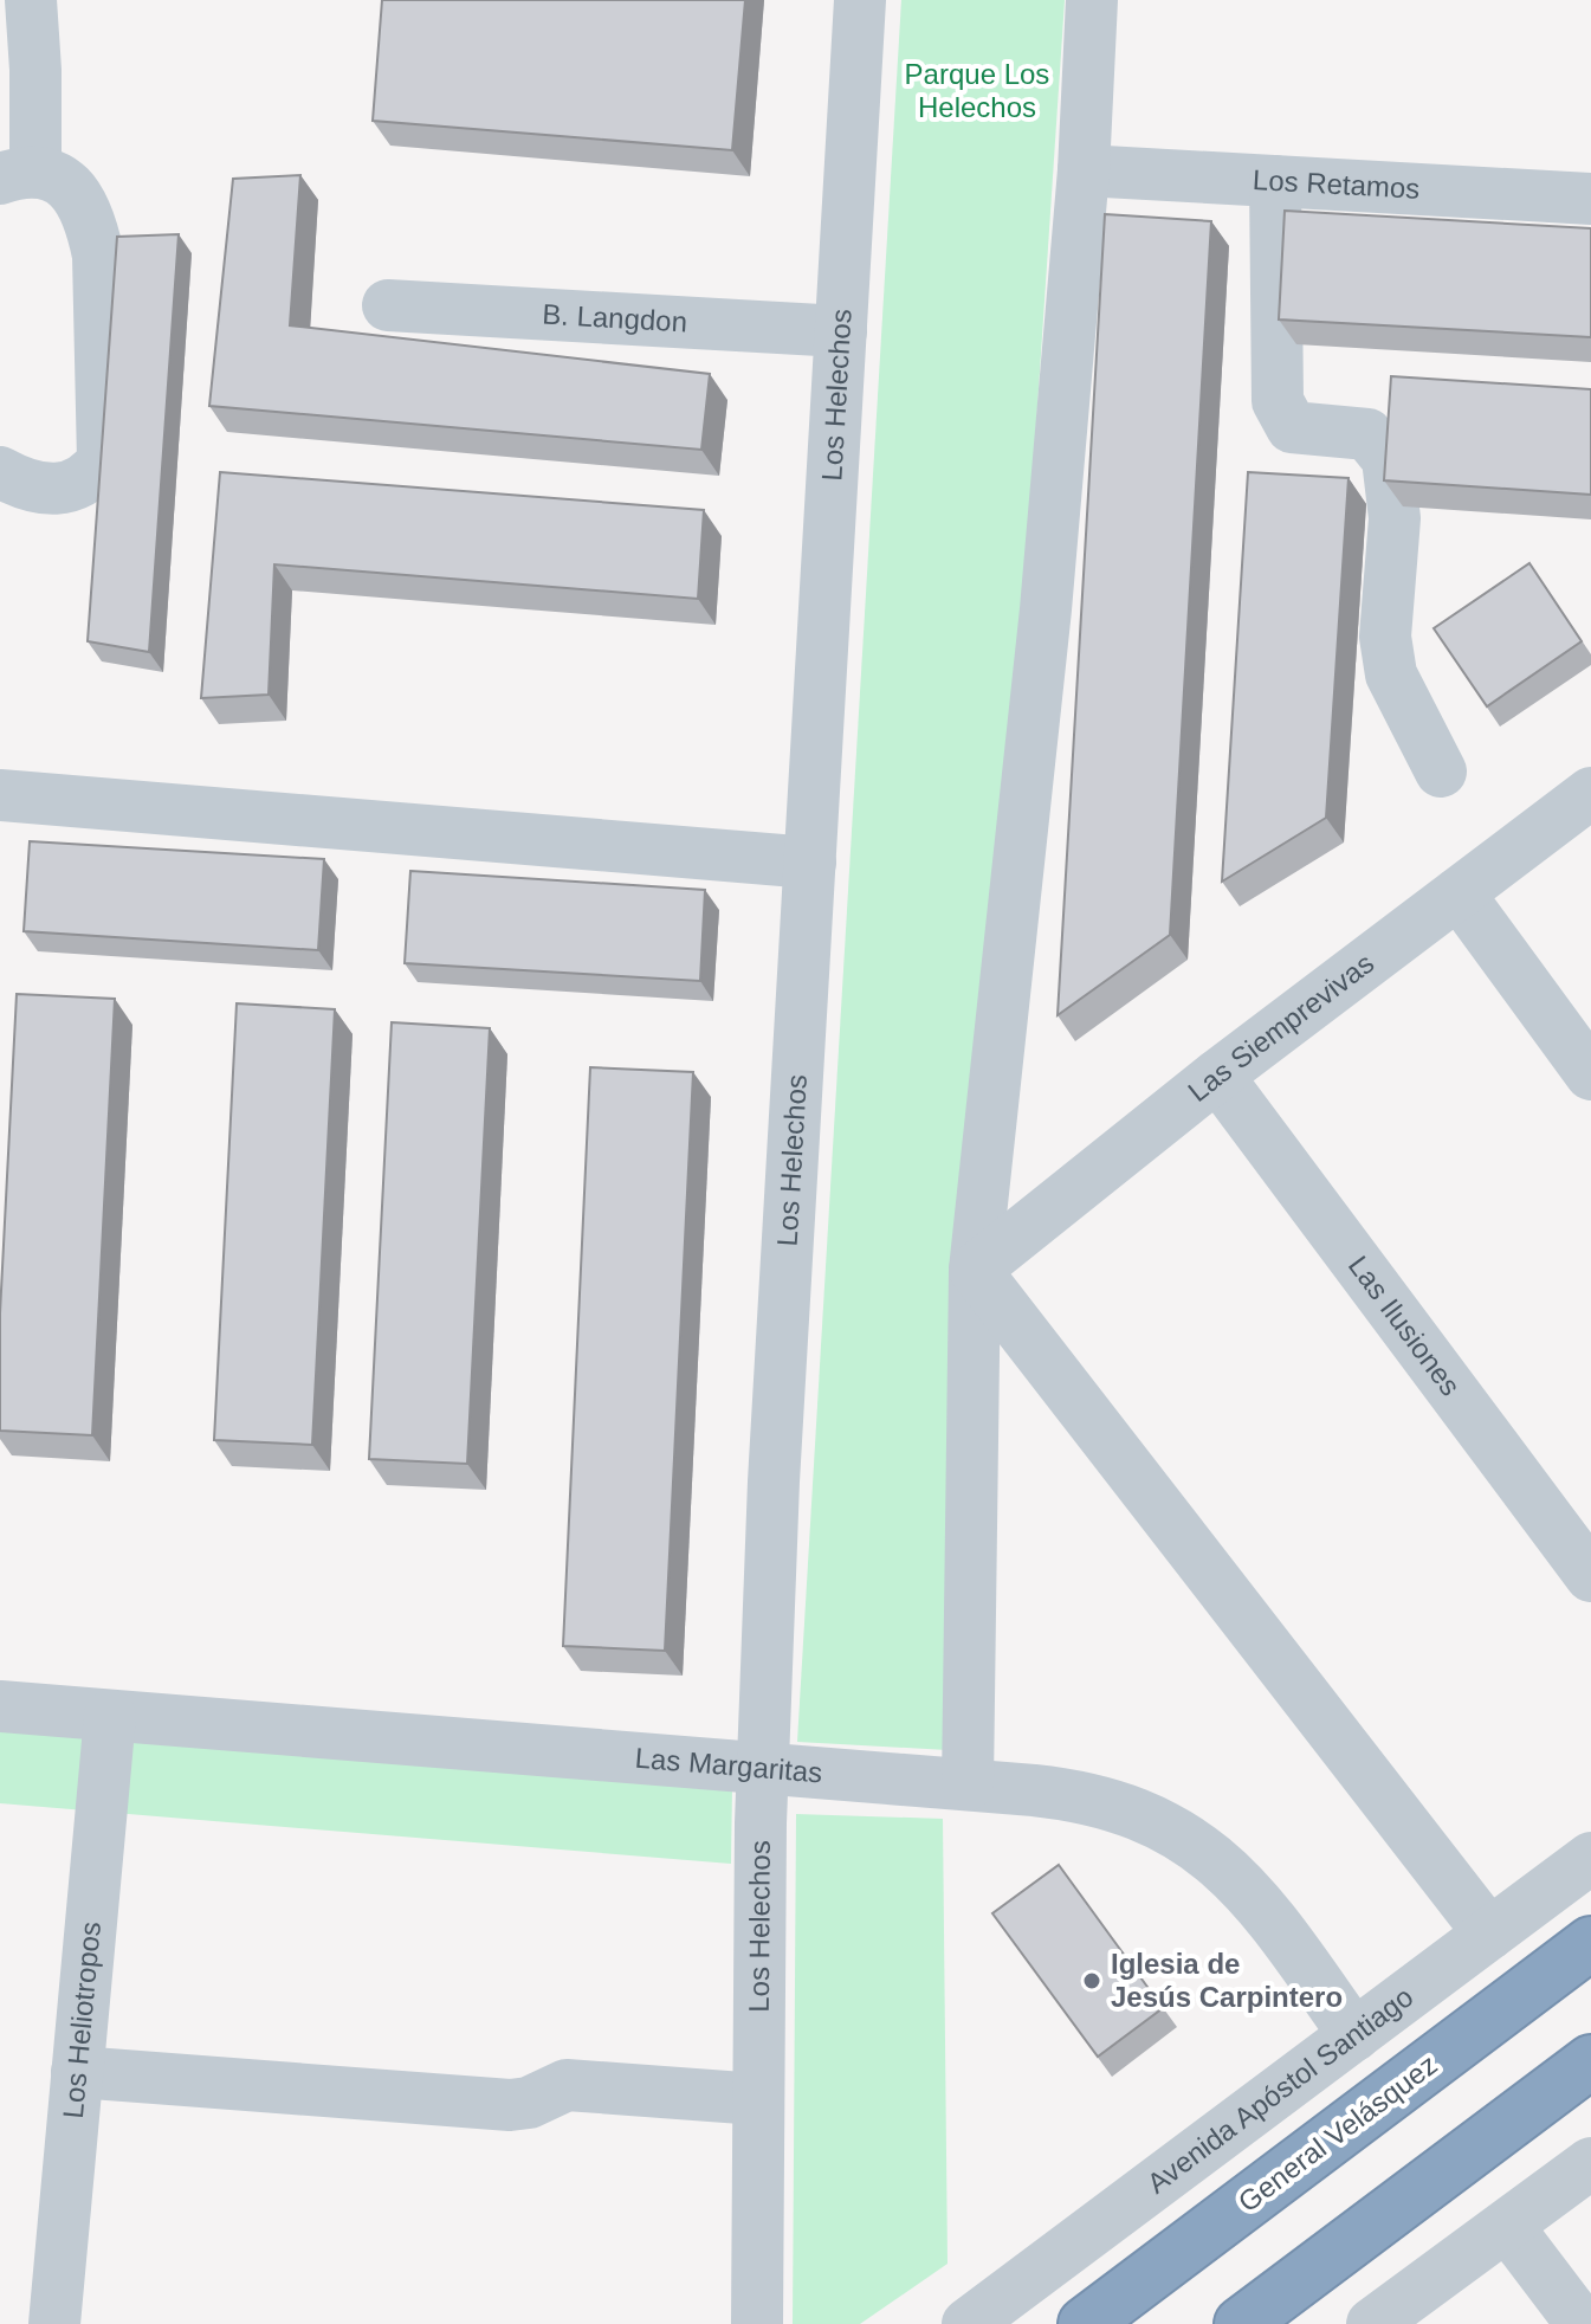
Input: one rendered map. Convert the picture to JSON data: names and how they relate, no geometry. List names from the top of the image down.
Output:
{
  "streets": {
    "highway": ["General Velásquez"],
    "street": [
      "Los Retamos",
      "B. Langdon",
      "Los Helechos",
      "Las Siemprevivas",
      "Las Ilusiones",
      "Las Margaritas",
      "Los Heliotropos",
      "Avenida Apóstol Santiago"
    ]
  },
  "crossings": [
    ["B. Langdon", "Los Helechos"],
    ["Los Helechos", "Las Margaritas"],
    ["Las Siemprevivas", "Las Ilusiones"],
    ["Las Margaritas", "Los Heliotropos"],
    ["Las Margaritas", "Avenida Apóstol Santiago"]
  ],
  "parks": ["Parque Los Helechos"],
  "places": ["Iglesia de Jesús Carpintero"]
}
